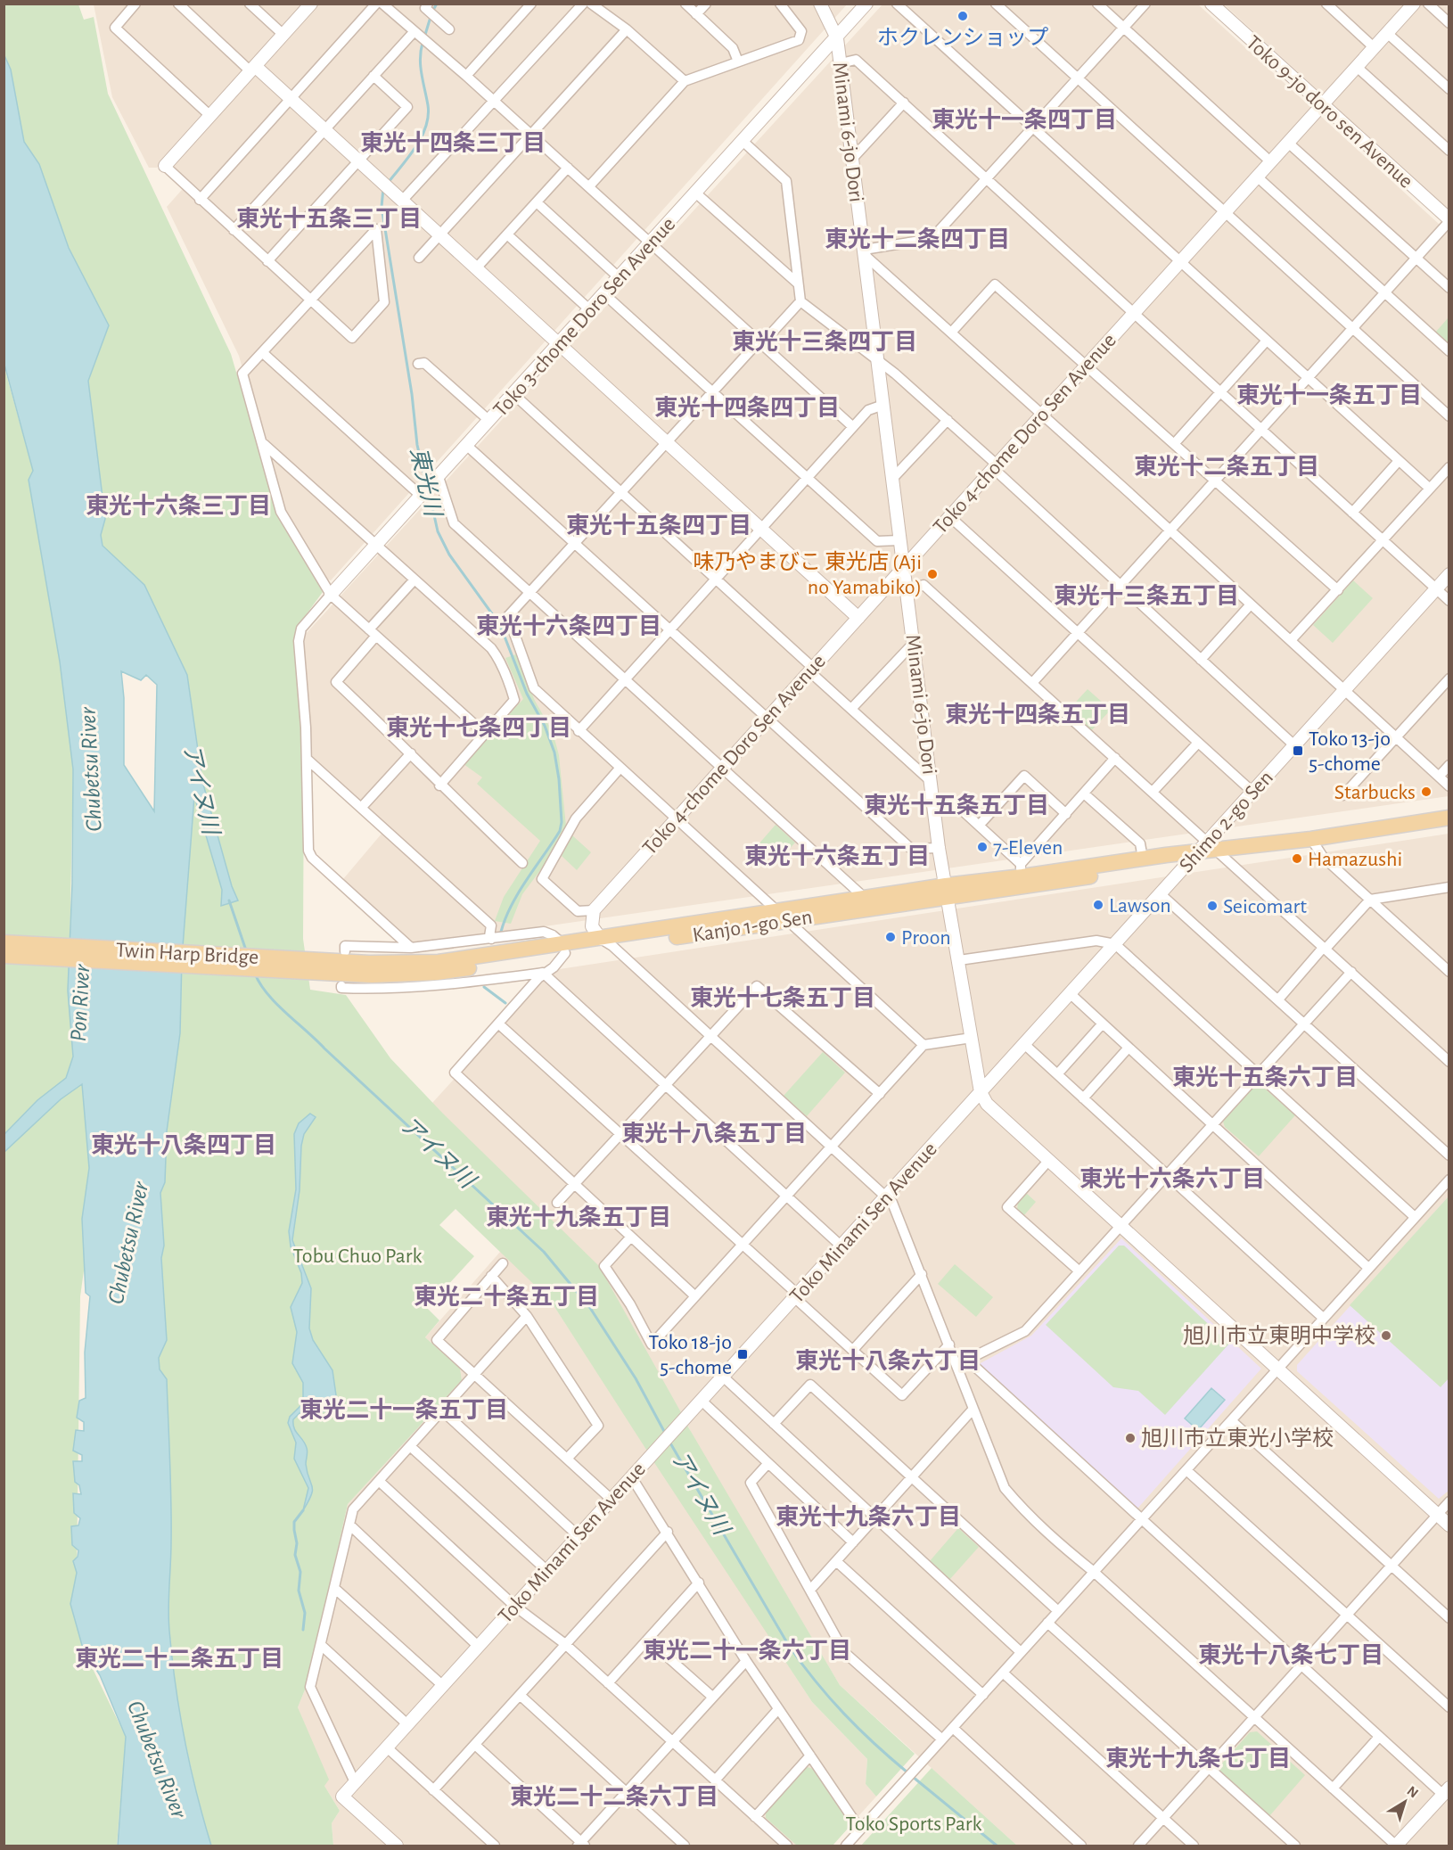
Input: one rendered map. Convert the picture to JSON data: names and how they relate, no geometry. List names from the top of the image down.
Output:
{
  "streets": {
    "main road": ["Kanjo 1-go Sen", "Twin Harp Bridge"],
    "street": [
      "Toko 9-jo doro sen Avenue",
      "Minami 6-jo Dori",
      "Toko 3-chome Doro Sen Avenue",
      "Toko 4-chome Doro Sen Avenue",
      "Shimo 2-go Sen",
      "Toko Minami Sen Avenue"
    ]
  },
  "crossings": [
    ["Toko 9-jo doro sen Avenue", "Toko 4-chome Doro Sen Avenue"],
    ["Minami 6-jo Dori", "Toko 3-chome Doro Sen Avenue"],
    ["Minami 6-jo Dori", "Toko 4-chome Doro Sen Avenue"],
    ["Minami 6-jo Dori", "Shimo 2-go Sen"],
    ["Minami 6-jo Dori", "Kanjo 1-go Sen"],
    ["Minami 6-jo Dori", "Toko Minami Sen Avenue"],
    ["Shimo 2-go Sen", "Kanjo 1-go Sen"],
    ["Shimo 2-go Sen", "Toko Minami Sen Avenue"],
    ["Kanjo 1-go Sen", "Twin Harp Bridge"]
  ],
  "districts": [
    "東光十一条四丁目",
    "東光十四条三丁目",
    "東光十五条三丁目",
    "東光十二条四丁目",
    "東光十三条四丁目",
    "東光十一条五丁目",
    "東光十四条四丁目",
    "東光十二条五丁目",
    "東光十六条三丁目",
    "東光十五条四丁目",
    "東光十三条五丁目",
    "東光十六条四丁目",
    "東光十四条五丁目",
    "東光十七条四丁目",
    "東光十五条五丁目",
    "東光十六条五丁目",
    "東光十七条五丁目",
    "東光十五条六丁目",
    "東光十八条五丁目",
    "東光十八条四丁目",
    "東光十六条六丁目",
    "東光十九条五丁目",
    "東光二十条五丁目",
    "東光十八条六丁目",
    "東光二十一条五丁目",
    "東光十九条六丁目",
    "東光二十一条六丁目",
    "東光十八条七丁目",
    "東光二十二条五丁目",
    "東光十九条七丁目",
    "東光二十二条六丁目"
  ],
  "water": [
    "東光川",
    "Chubetsu River",
    "アイヌ川",
    "Pon River"
  ],
  "parks": ["Tobu Chuo Park", "Toko Sports Park"],
  "places": {
    "other": [
      "ホクレンショップ",
      "味乃やまびこ 東光店 (Aji no Yamabiko)",
      "Starbucks",
      "7-Eleven",
      "Hamazushi",
      "Lawson",
      "Seicomart",
      "Proon",
      "旭川市立東明中学校",
      "旭川市立東光小学校"
    ],
    "transit": ["Toko 13-jo 5-chome", "Toko 18-jo 5-chome"]
  },
  "north": "top right"
}
